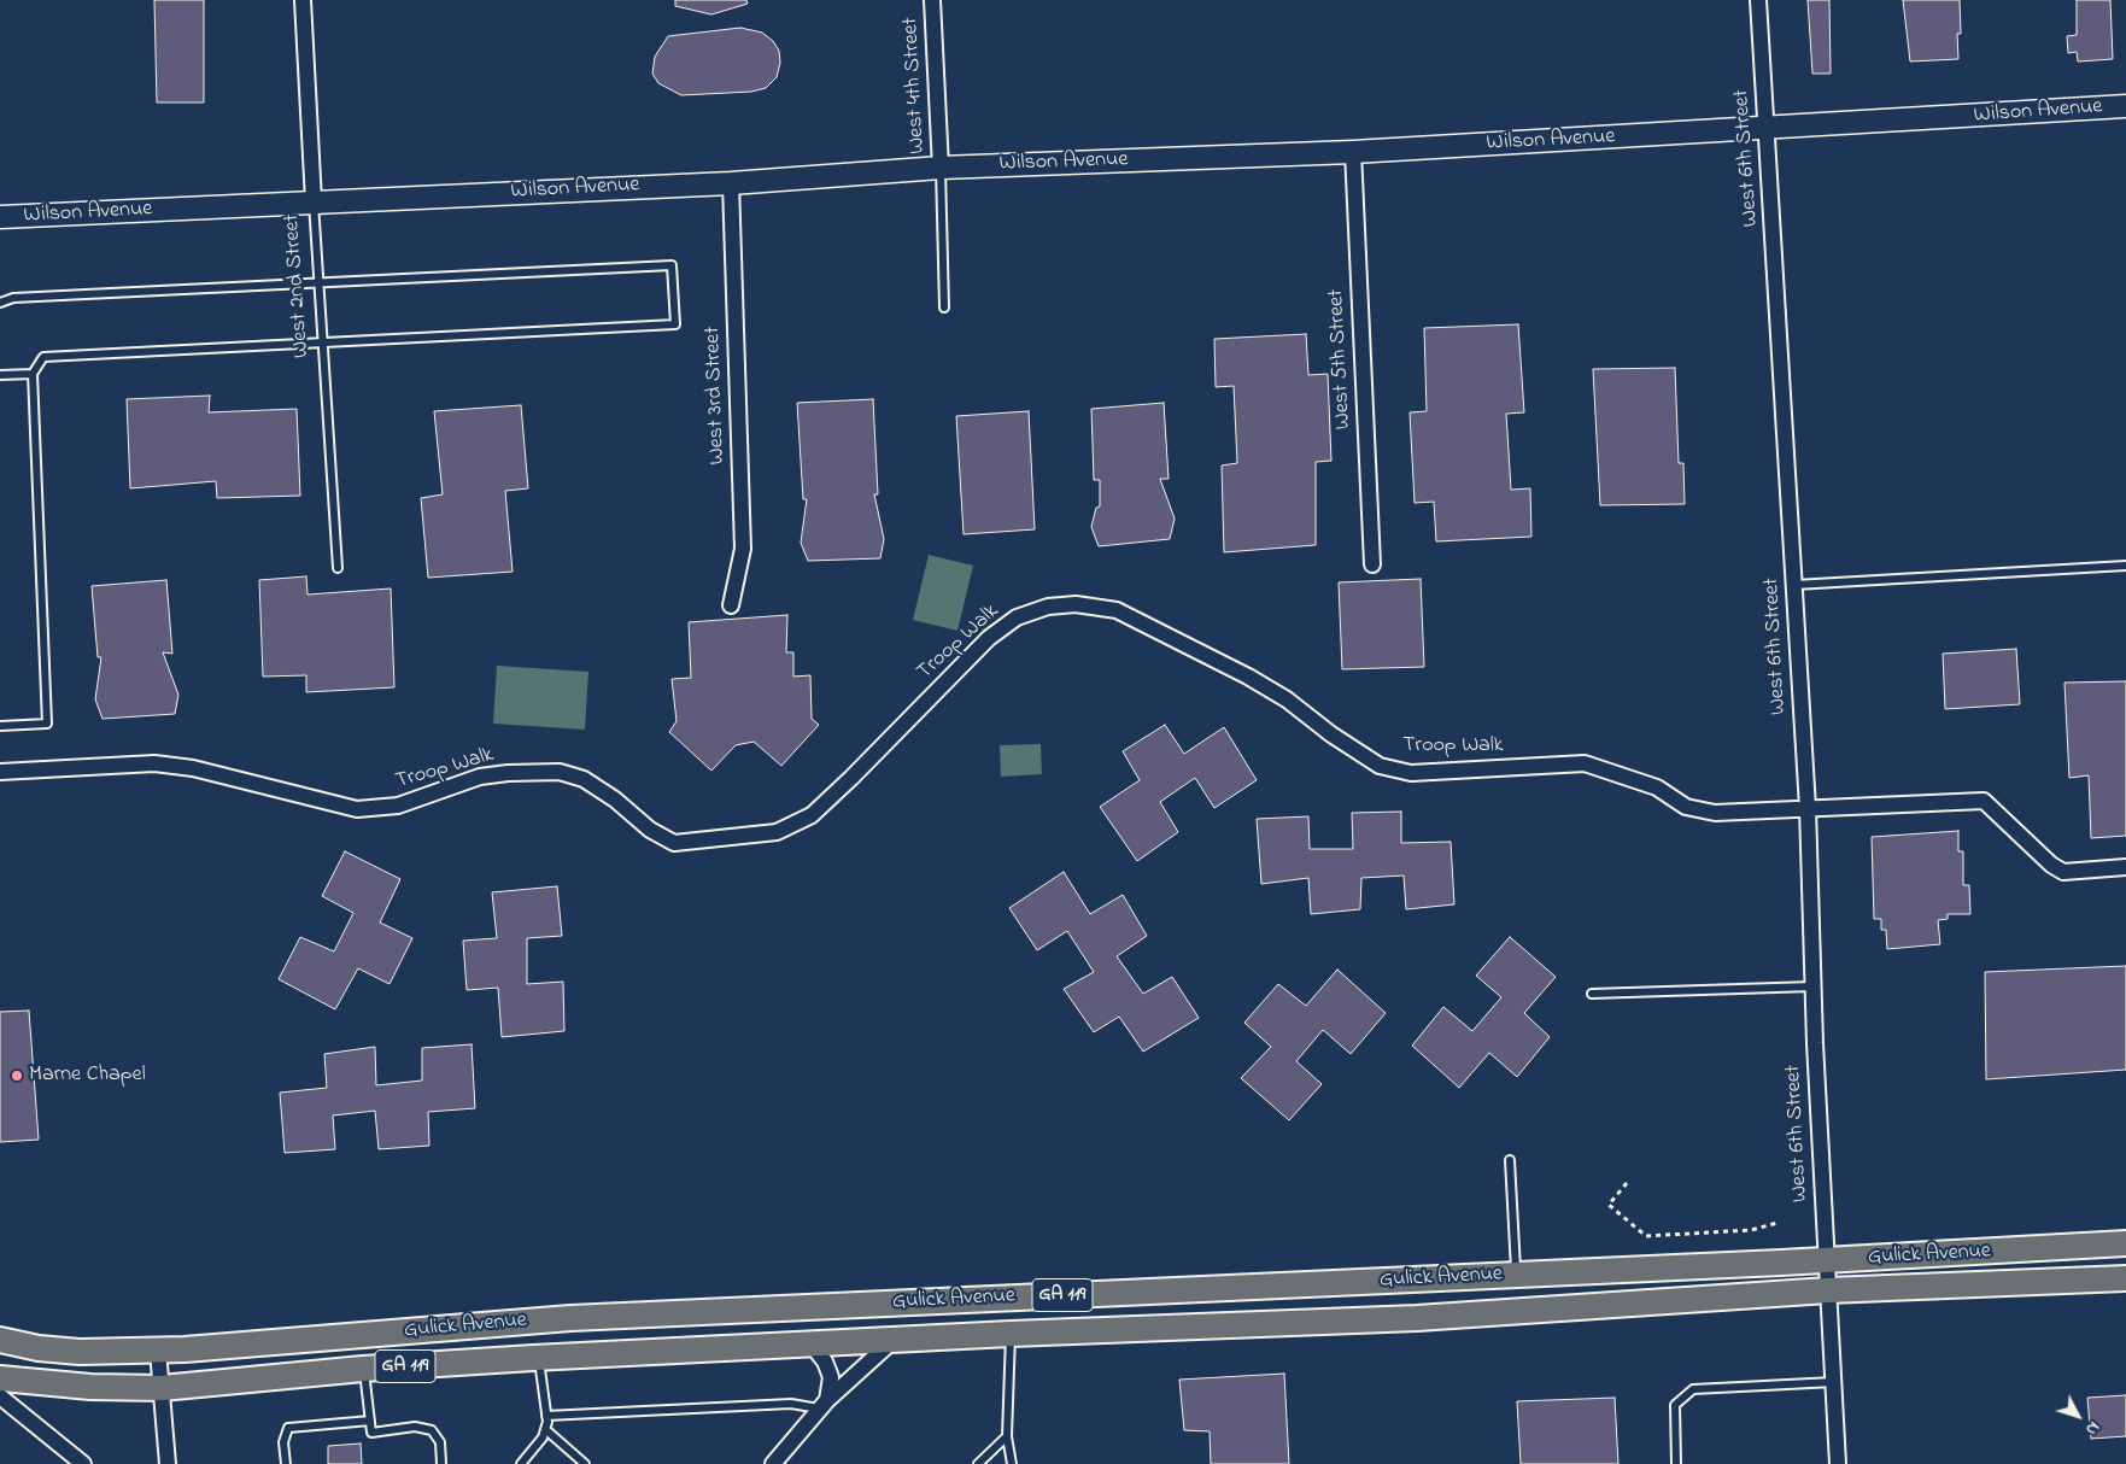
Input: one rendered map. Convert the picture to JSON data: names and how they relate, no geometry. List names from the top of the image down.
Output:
{
  "streets": {
    "main road": ["Gulick Avenue", "GA 119"],
    "street": [
      "West 4th Street",
      "Wilson Avenue",
      "West 6th Street",
      "West 2nd Street",
      "West 5th Street",
      "West 3rd Street",
      "Troop Walk"
    ]
  },
  "crossings": [
    ["West 4th Street", "Wilson Avenue"],
    ["Wilson Avenue", "West 6th Street"],
    ["Wilson Avenue", "West 2nd Street"],
    ["Wilson Avenue", "West 5th Street"],
    ["Wilson Avenue", "West 3rd Street"],
    ["West 6th Street", "Troop Walk"],
    ["West 6th Street", "Gulick Avenue"]
  ],
  "places": ["Marne Chapel"],
  "north": "bottom right"
}
